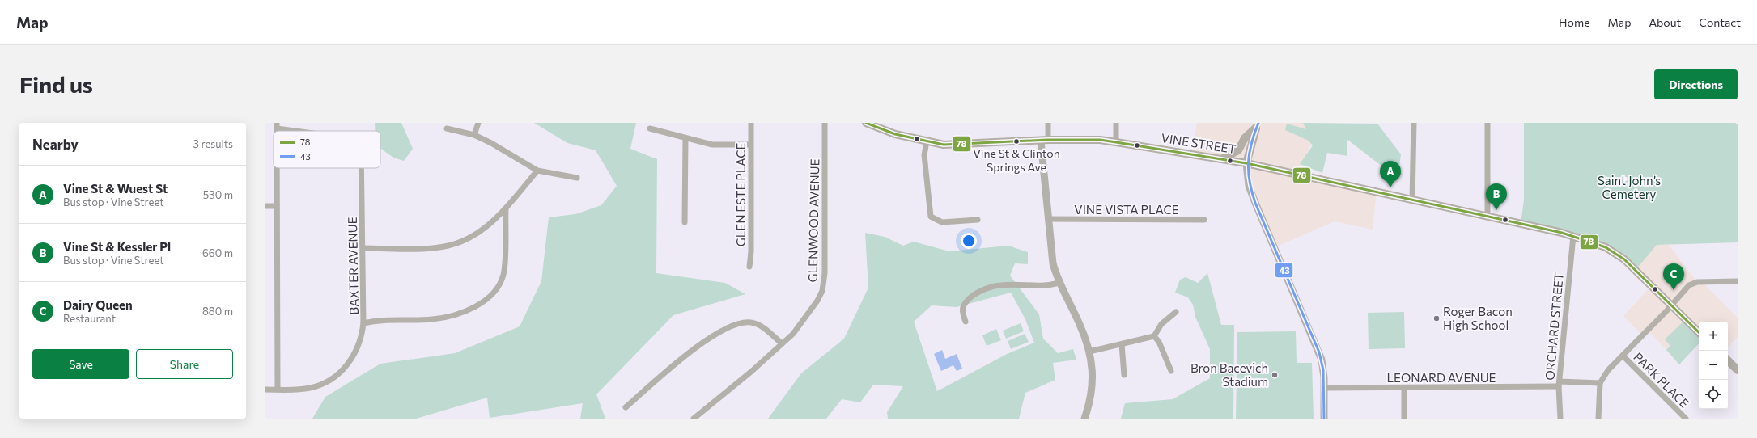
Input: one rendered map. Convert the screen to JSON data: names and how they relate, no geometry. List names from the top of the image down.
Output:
{
  "streets": {
    "main road": ["VINE STREET"],
    "street": [
      "GLEN ESTE PLACE",
      "VINE VISTA PLACE",
      "GLENWOOD AVENUE",
      "BAXTER AVENUE",
      "ORCHARD STREET",
      "LEONARD AVENUE",
      "PARK PLACE"
    ]
  },
  "crossings": [
    ["VINE STREET", "ORCHARD STREET"],
    ["ORCHARD STREET", "LEONARD AVENUE"]
  ],
  "parks": ["Saint John’s Cemetery"],
  "places": ["Vine St & Clinton Springs Ave", "Roger Bacon High School", "Bron Bacevich Stadium"],
  "lines": ["transit line 78", "transit line 43"],
  "legend": ["78", "43"],
  "page": {
    "header": "Map",
    "nav": [
      "Home",
      "Map",
      "About",
      "Contact"
    ],
    "buttons": [
      "Directions",
      ["Save", "Share"]
    ],
    "title": "Find us",
    "heading": ["Nearby", "3 results"],
    "pins": ["A", "B", "C"],
    "list": [
      {
        "mark": "A",
        "name": "Vine St & Wuest St",
        "note": "Bus stop · Vine Street",
        "value": "530 m"
      },
      {
        "mark": "B",
        "name": "Vine St & Kessler Pl",
        "note": "Bus stop · Vine Street",
        "value": "660 m"
      },
      {
        "mark": "C",
        "name": "Dairy Queen",
        "note": "Restaurant",
        "value": "880 m"
      }
    ],
    "map_buttons": ["+", "−"]
  }
}
